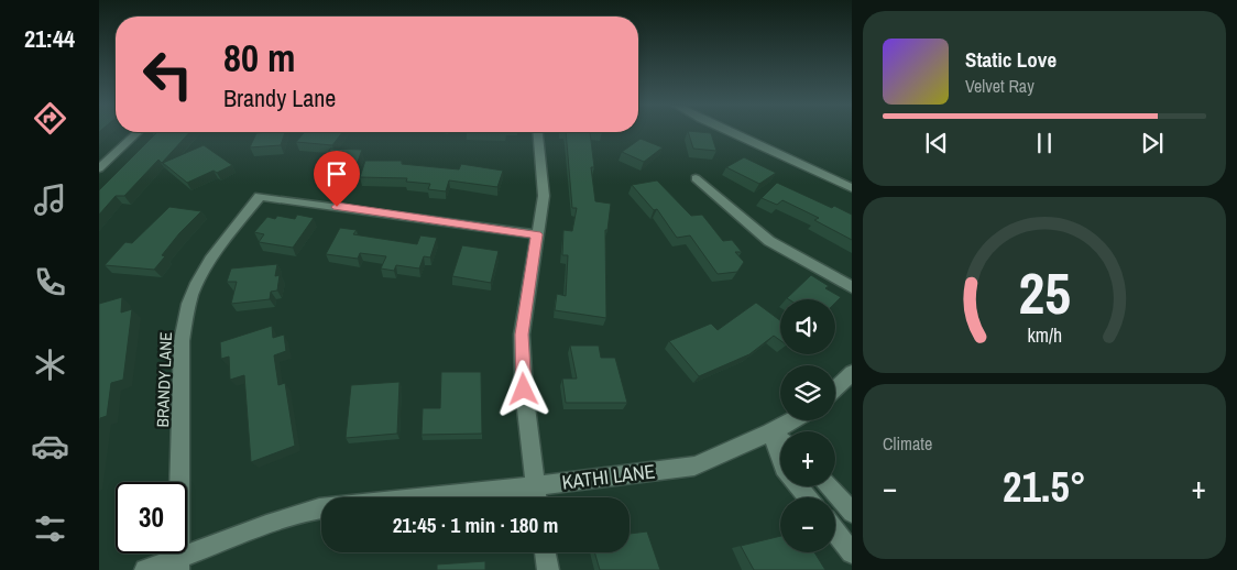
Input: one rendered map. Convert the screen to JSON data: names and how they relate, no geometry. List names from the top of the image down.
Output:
{
  "streets": {
    "street": ["BRANDY LANE", "KATHI LANE"]
  },
  "crossings": [
    ["BRANDY LANE", "KATHI LANE"]
  ],
  "page": {
    "tabs": "21:44",
    "turn": ["80 m", "Brandy Lane"],
    "song": ["Static Love", "Velvet Ray"],
    "map_buttons": ["+", "−"],
    "tile": "Climate",
    "heat": ["−", "21.5°", "+"],
    "limit": "30",
    "trip": "21:45 · 1 min · 180 m",
    "gauge": ["25", "km/h"]
  }
}
